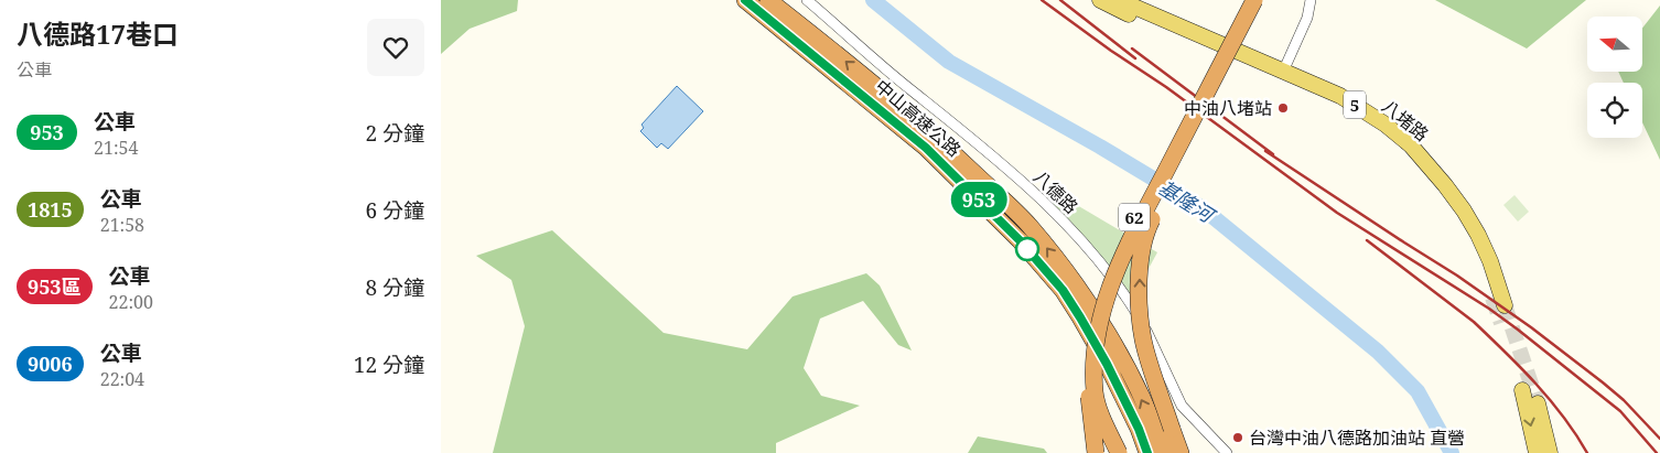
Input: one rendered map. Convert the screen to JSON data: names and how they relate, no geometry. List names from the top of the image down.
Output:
{
  "streets": {
    "highway": ["中山高速公路", "62"],
    "main road": ["5", "八堵路"],
    "street": ["八德路"]
  },
  "water": ["基隆河"],
  "places": ["中油八堵站", "台灣中油八德路加油站 直營"],
  "lines": ["bus line 953"],
  "north": "left",
  "page": {
    "heading": ["八德路17巷口", "公車"],
    "on_map": "953",
    "list": [
      {
        "mark": "953",
        "name": "公車",
        "note": "21:54",
        "value": "2 分鐘"
      },
      {
        "mark": "1815",
        "name": "公車",
        "note": "21:58",
        "value": "6 分鐘"
      },
      {
        "mark": "953區",
        "name": "公車",
        "note": "22:00",
        "value": "8 分鐘"
      },
      {
        "mark": "9006",
        "name": "公車",
        "note": "22:04",
        "value": "12 分鐘"
      }
    ]
  }
}
